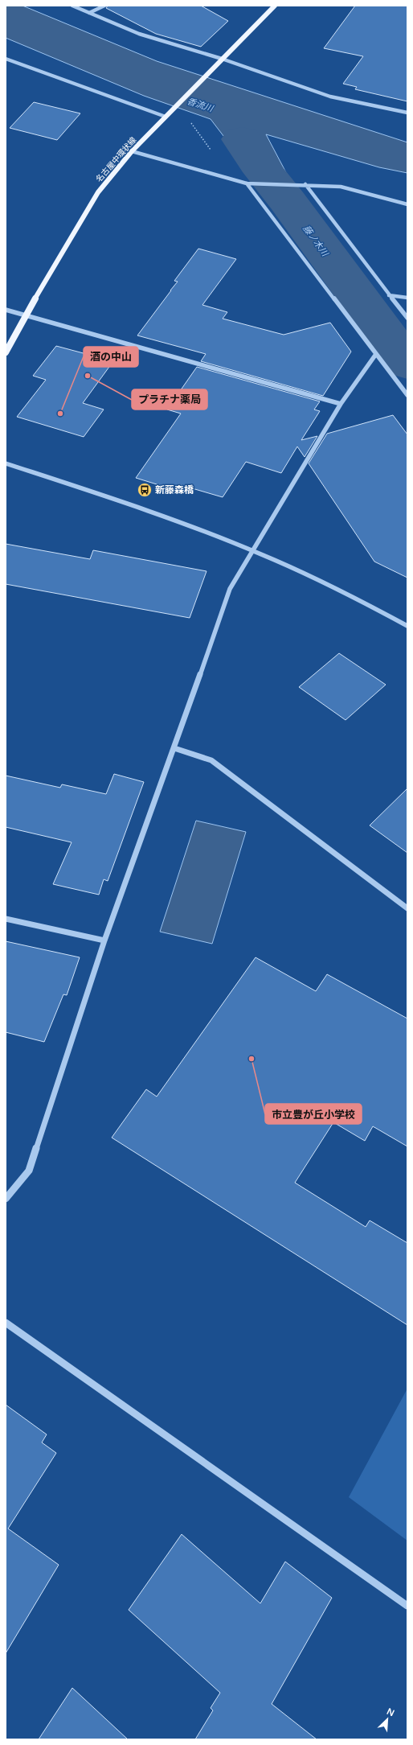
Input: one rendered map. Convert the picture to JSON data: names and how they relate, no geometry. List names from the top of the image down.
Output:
{
  "streets": {
    "main road": ["名古屋中環状線"]
  },
  "water": ["香流川", "藤ノ木川"],
  "places": {
    "other": ["プラチナ薬局", "酒の中山", "市立豊が丘小学校"],
    "bus stop": ["新藤森橋"]
  },
  "north": "top right"
}
